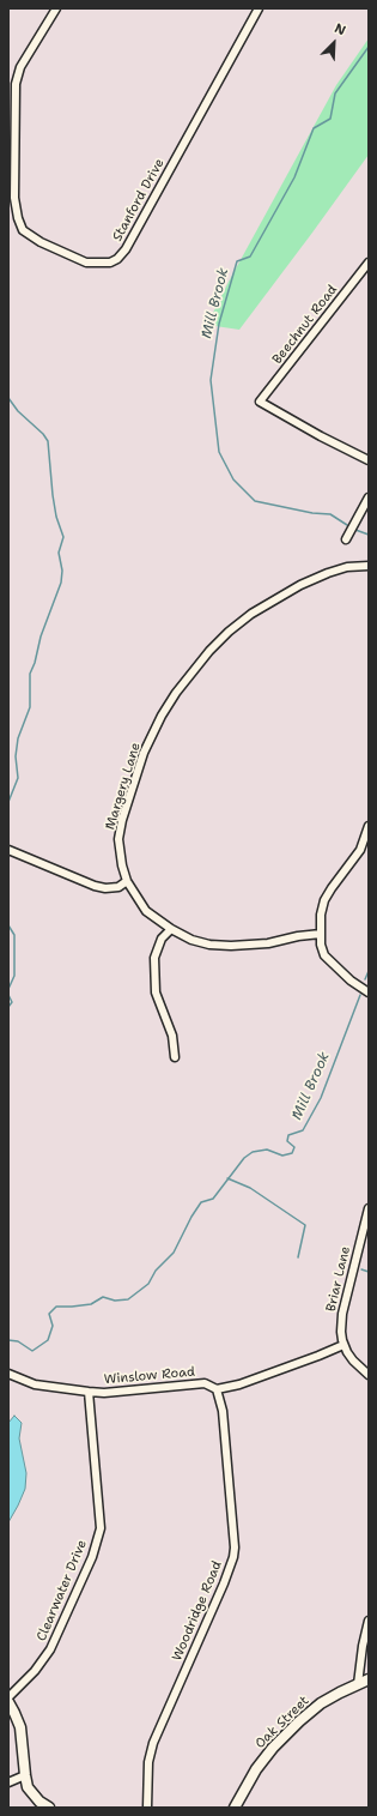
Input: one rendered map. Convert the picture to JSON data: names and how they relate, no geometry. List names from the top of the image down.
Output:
{
  "streets": {
    "street": [
      "Stanford Drive",
      "Beechnut Road",
      "Margery Lane",
      "Briar Lane",
      "Winslow Road",
      "Clearwater Drive",
      "Woodridge Road",
      "Oak Street"
    ]
  },
  "crossings": [
    ["Briar Lane", "Winslow Road"],
    ["Winslow Road", "Clearwater Drive"],
    ["Winslow Road", "Woodridge Road"]
  ],
  "water": ["Mill Brook"],
  "north": "top right"
}
